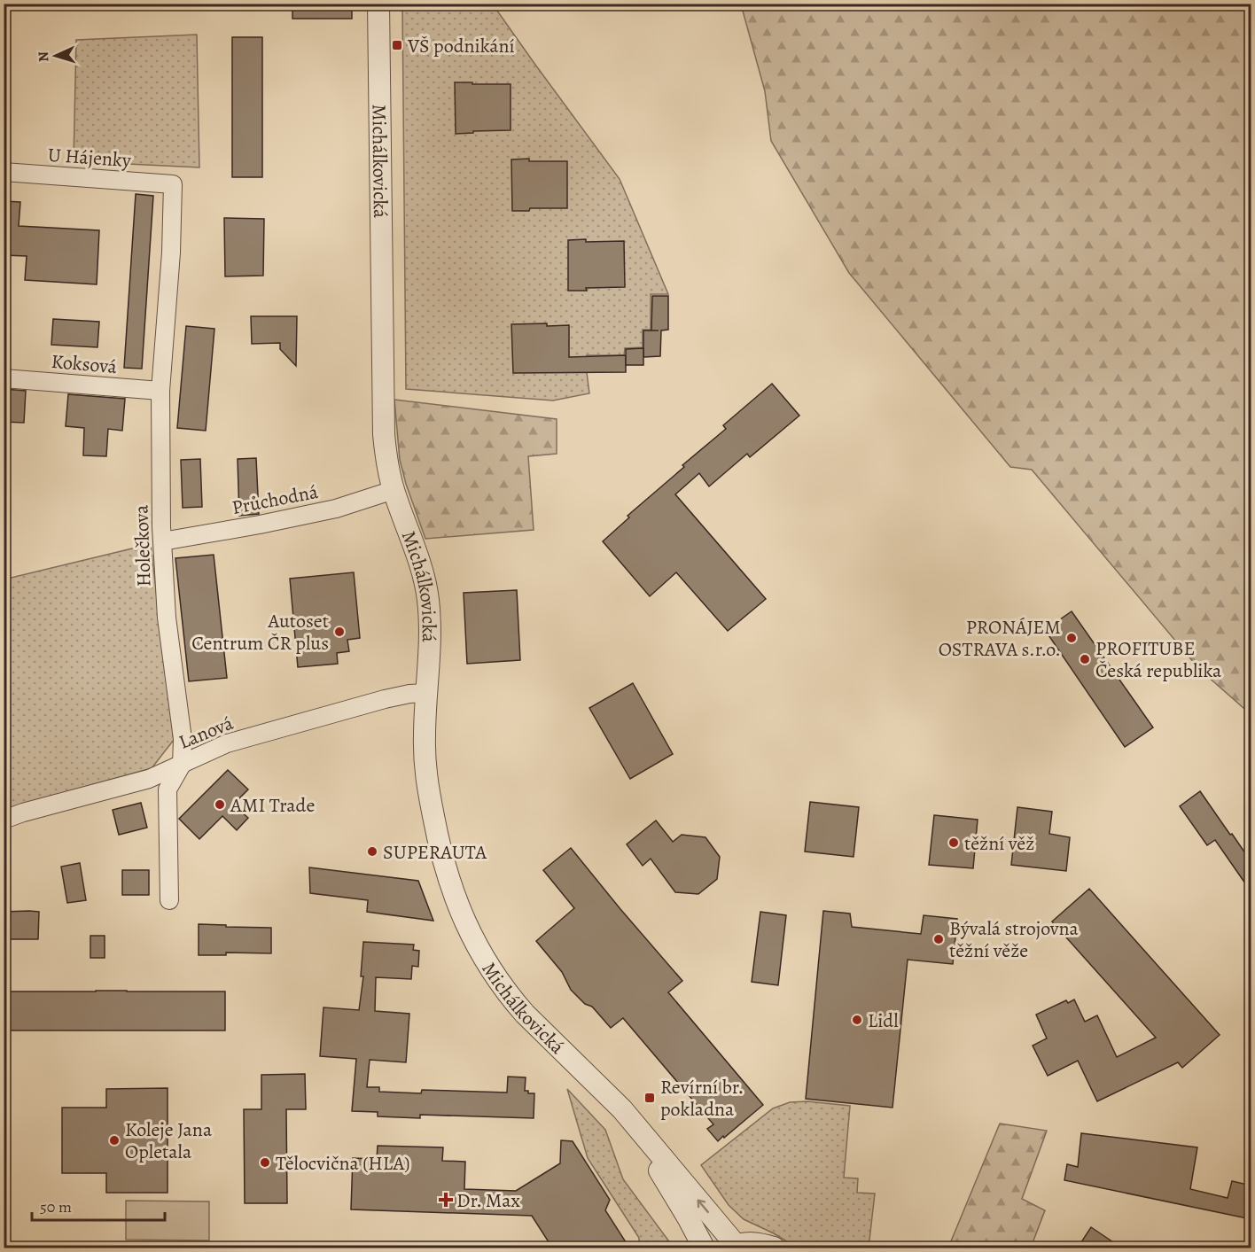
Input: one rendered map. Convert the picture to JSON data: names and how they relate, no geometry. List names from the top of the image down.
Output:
{
  "streets": {
    "street": [
      "U Hájenky",
      "Michálkovická",
      "Koksová",
      "Průchodná",
      "Holečkova",
      "Lanová"
    ]
  },
  "crossings": [
    ["U Hájenky", "Holečkova"],
    ["Michálkovická", "Průchodná"],
    ["Michálkovická", "Lanová"],
    ["Koksová", "Holečkova"],
    ["Průchodná", "Holečkova"],
    ["Holečkova", "Lanová"]
  ],
  "places": {
    "transit": ["VŠ podnikání", "Revírní br. pokladna"],
    "other": [
      "Autoset Centrum ČR plus",
      "PRONÁJEM OSTRAVA s.r.o.",
      "PROFITUBE Česká republika",
      "AMI Trade",
      "těžní věž",
      "SUPERAUTA",
      "Bývalá strojovna těžní věže",
      "Lidl",
      "Koleje Jana Opletala",
      "Tělocvična (HLA)"
    ],
    "health": ["Dr. Max"]
  },
  "scale_bar": "50 m",
  "north": "left"
}
